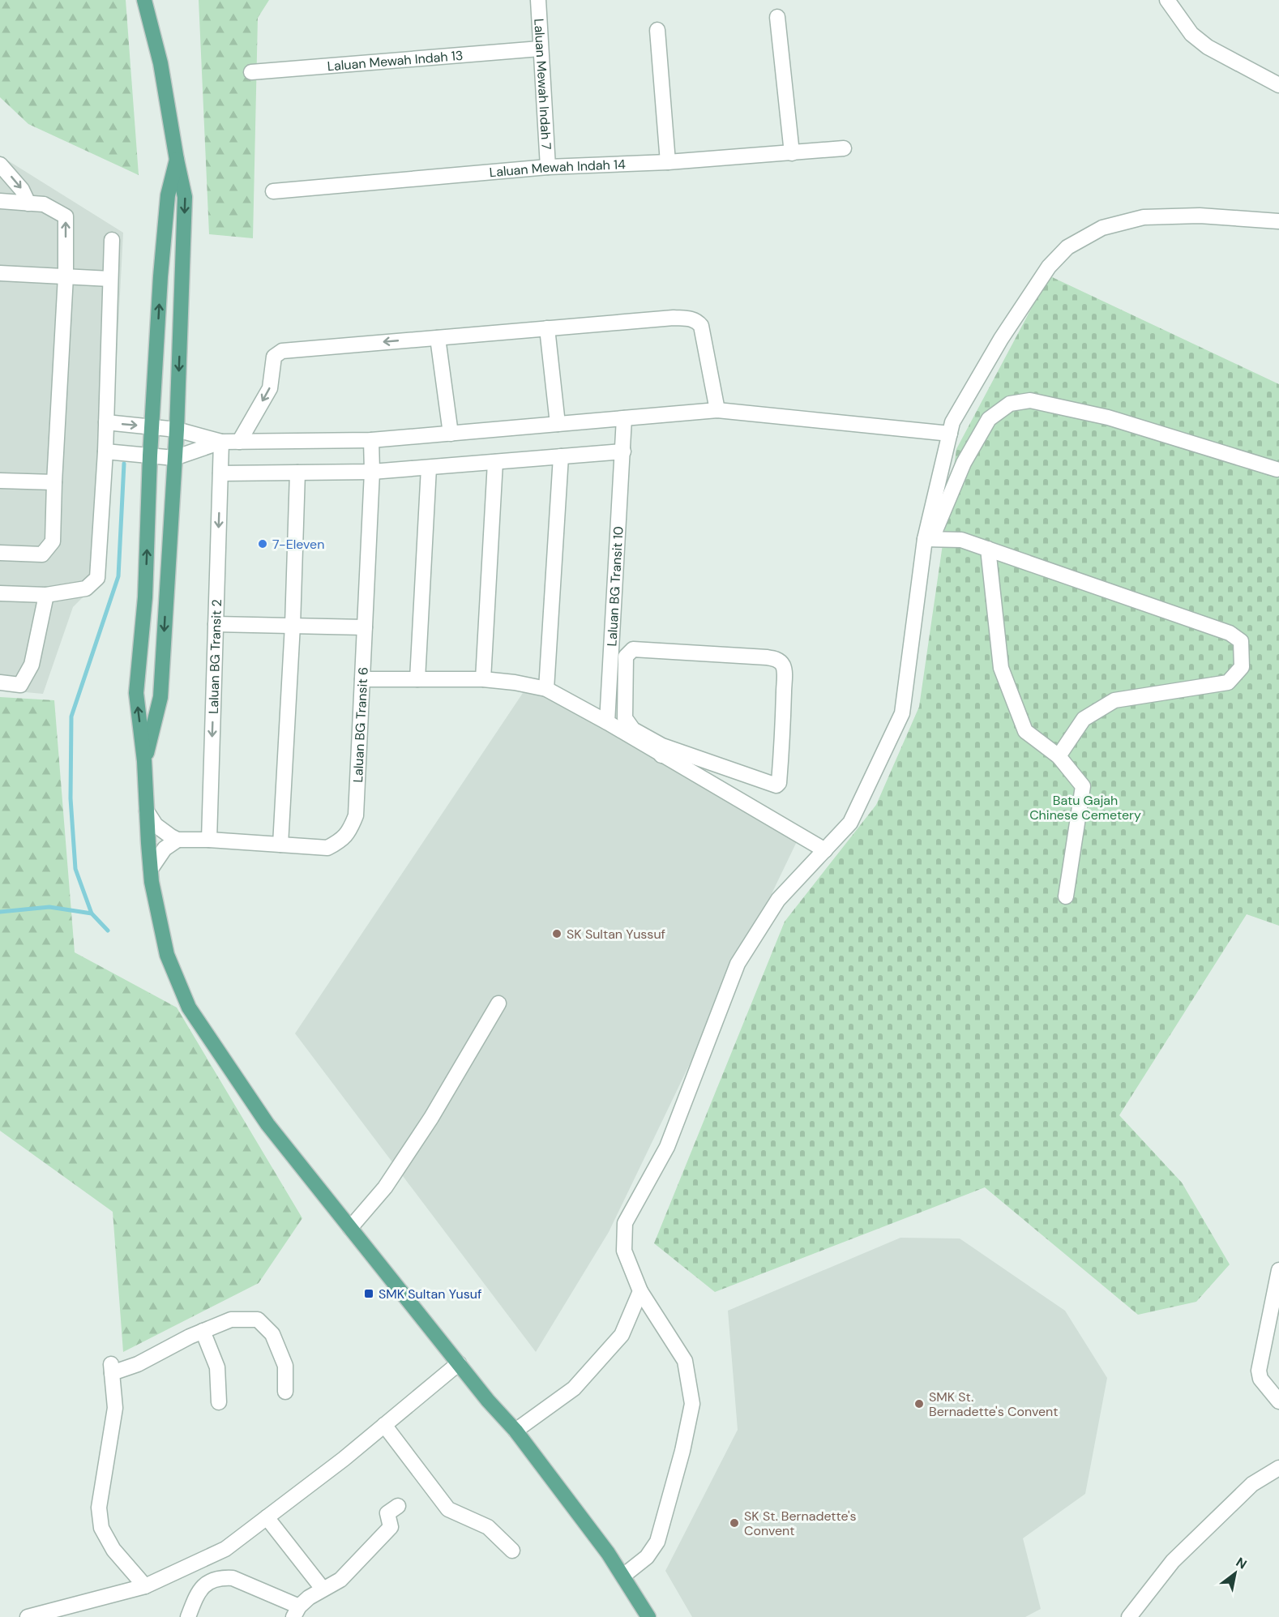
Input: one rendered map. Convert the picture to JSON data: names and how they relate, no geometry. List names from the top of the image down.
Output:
{
  "streets": {
    "street": [
      "Laluan Mewah Indah 13",
      "Laluan Mewah Indah 7",
      "Laluan Mewah Indah 14",
      "Laluan BG Transit 10",
      "Laluan BG Transit 2",
      "Laluan BG Transit 6"
    ]
  },
  "crossings": [
    ["Laluan Mewah Indah 13", "Laluan Mewah Indah 7"],
    ["Laluan Mewah Indah 7", "Laluan Mewah Indah 14"],
    ["Laluan BG Transit 2", "Laluan BG Transit 6"]
  ],
  "parks": ["Batu Gajah Chinese Cemetery"],
  "places": {
    "other": [
      "7-Eleven",
      "SK Sultan Yussuf",
      "SMK St. Bernadette's Convent",
      "SK St. Bernadette's Convent"
    ],
    "transit": ["SMK Sultan Yusuf"]
  },
  "north": "top right"
}
